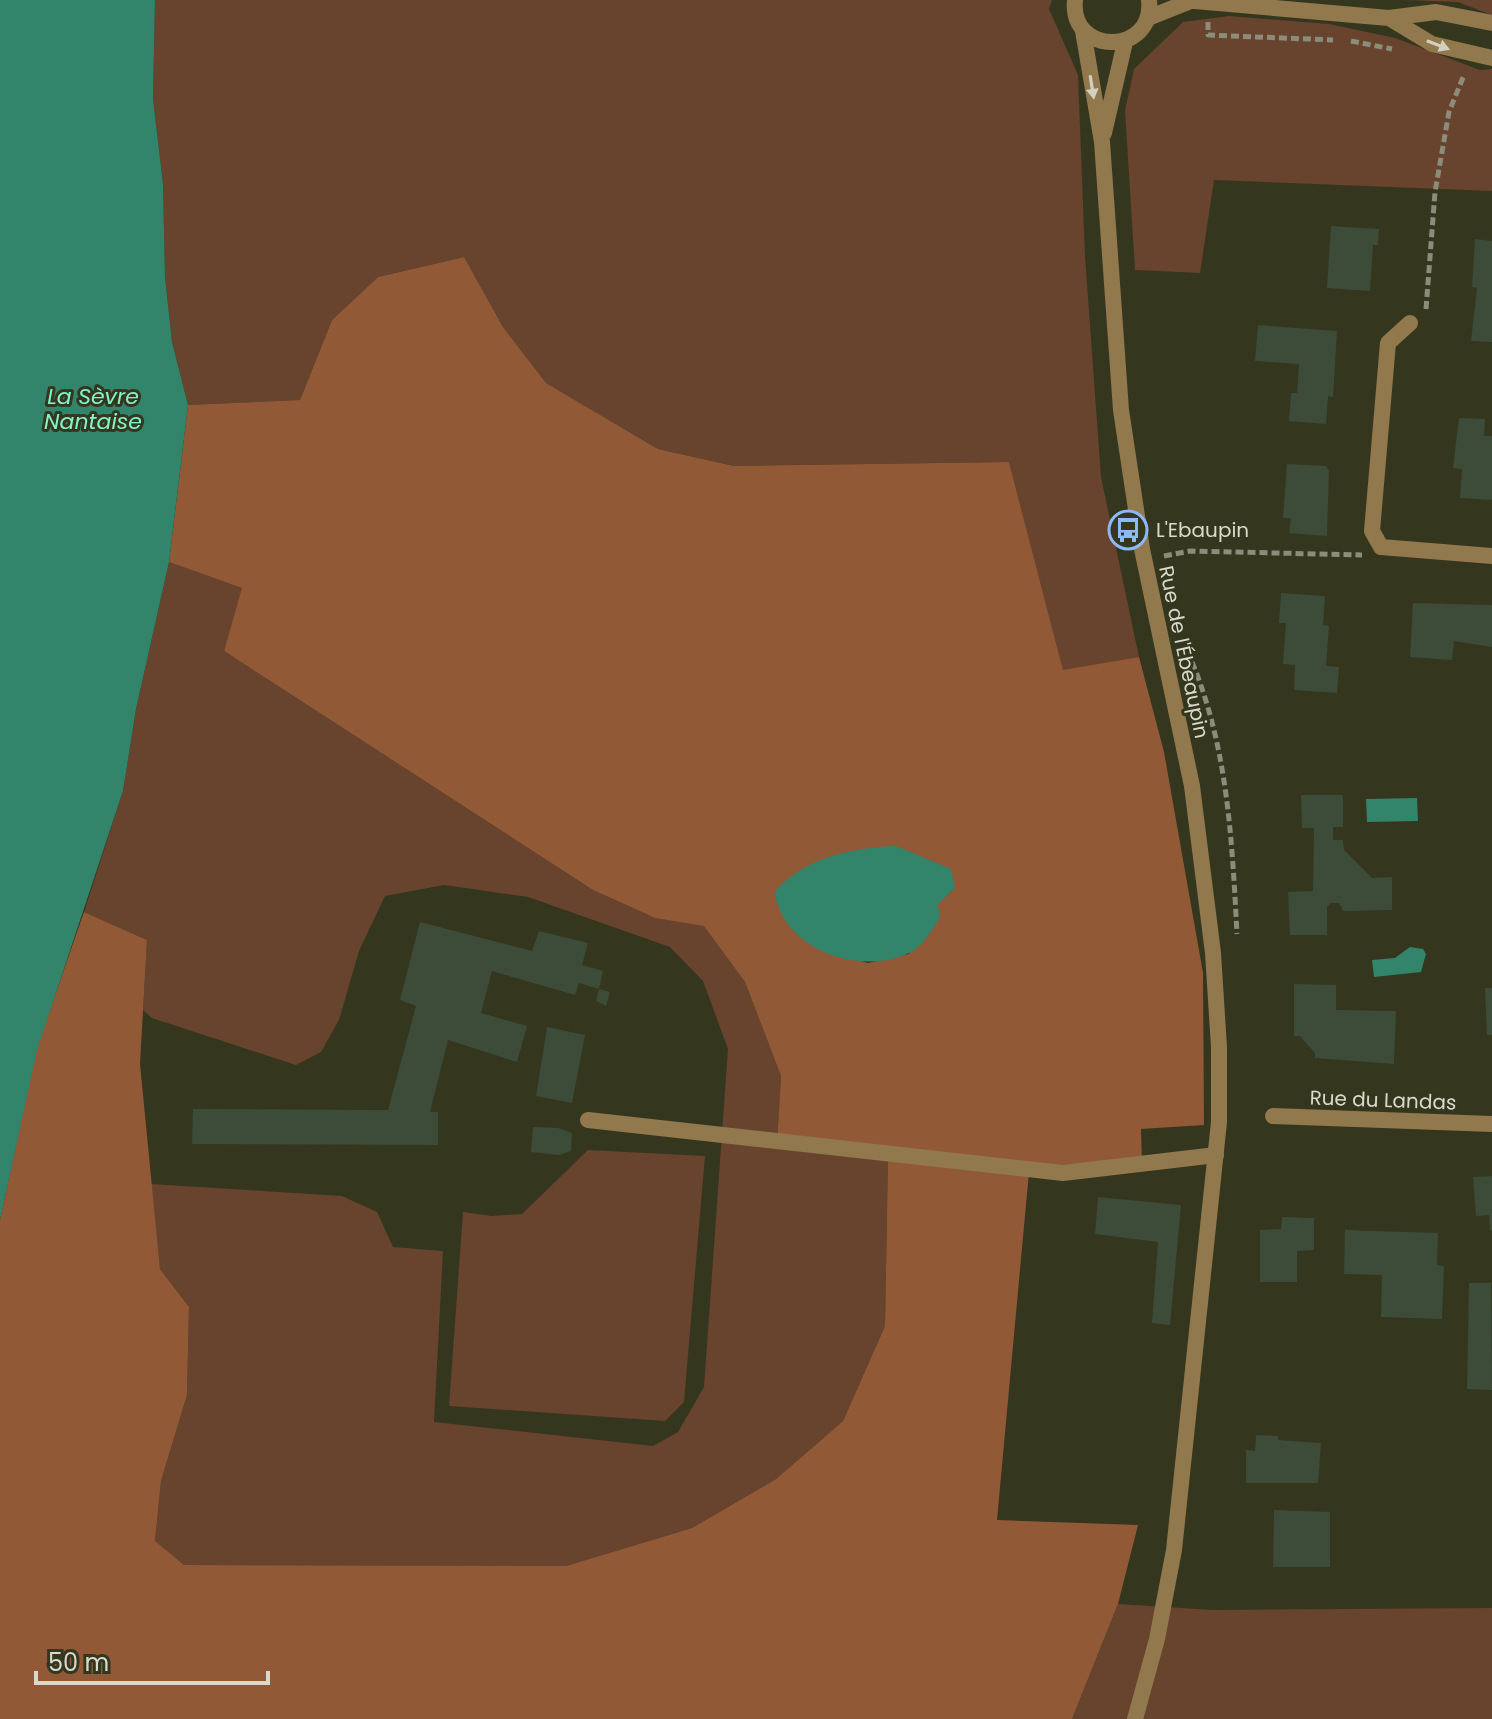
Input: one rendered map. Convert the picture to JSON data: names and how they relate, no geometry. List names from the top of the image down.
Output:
{
  "streets": {
    "street": ["Rue de l'Ébeaupin", "Rue du Landas"]
  },
  "water": ["La Sèvre Nantaise"],
  "places": {
    "bus stop": ["L'Ebaupin"]
  },
  "scale_bar": "50 m"
}
